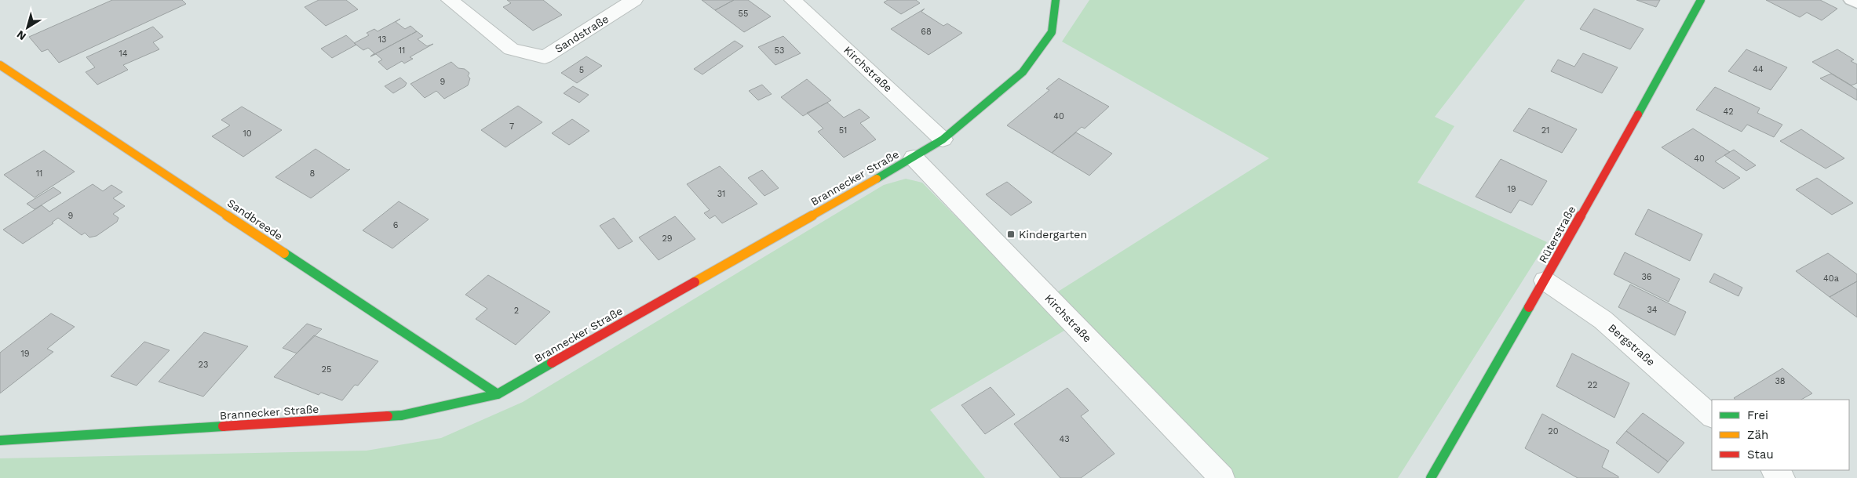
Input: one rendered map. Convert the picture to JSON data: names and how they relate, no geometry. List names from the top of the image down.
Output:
{
  "streets": {
    "street": [
      "Sandstraße",
      "Kirchstraße",
      "Brannecker Straße",
      "Sandbreede",
      "Rüterstraße",
      "Bergstraße"
    ]
  },
  "crossings": [
    ["Kirchstraße", "Brannecker Straße"],
    ["Brannecker Straße", "Sandbreede"],
    ["Rüterstraße", "Bergstraße"]
  ],
  "places": {
    "transit": ["Kindergarten"]
  },
  "house_numbers": [
    "55",
    "68",
    "13",
    "11",
    "53",
    "14",
    "44",
    "5",
    "9",
    "42",
    "40",
    "7",
    "51",
    "21",
    "10",
    "40",
    "11",
    "8",
    "19",
    "31",
    "9",
    "6",
    "29",
    "36",
    "40a",
    "34",
    "2",
    "19",
    "23",
    "25",
    "38",
    "22",
    "20",
    "43"
  ],
  "legend": ["Frei", "Zäh", "Stau"],
  "north": "bottom left"
}
